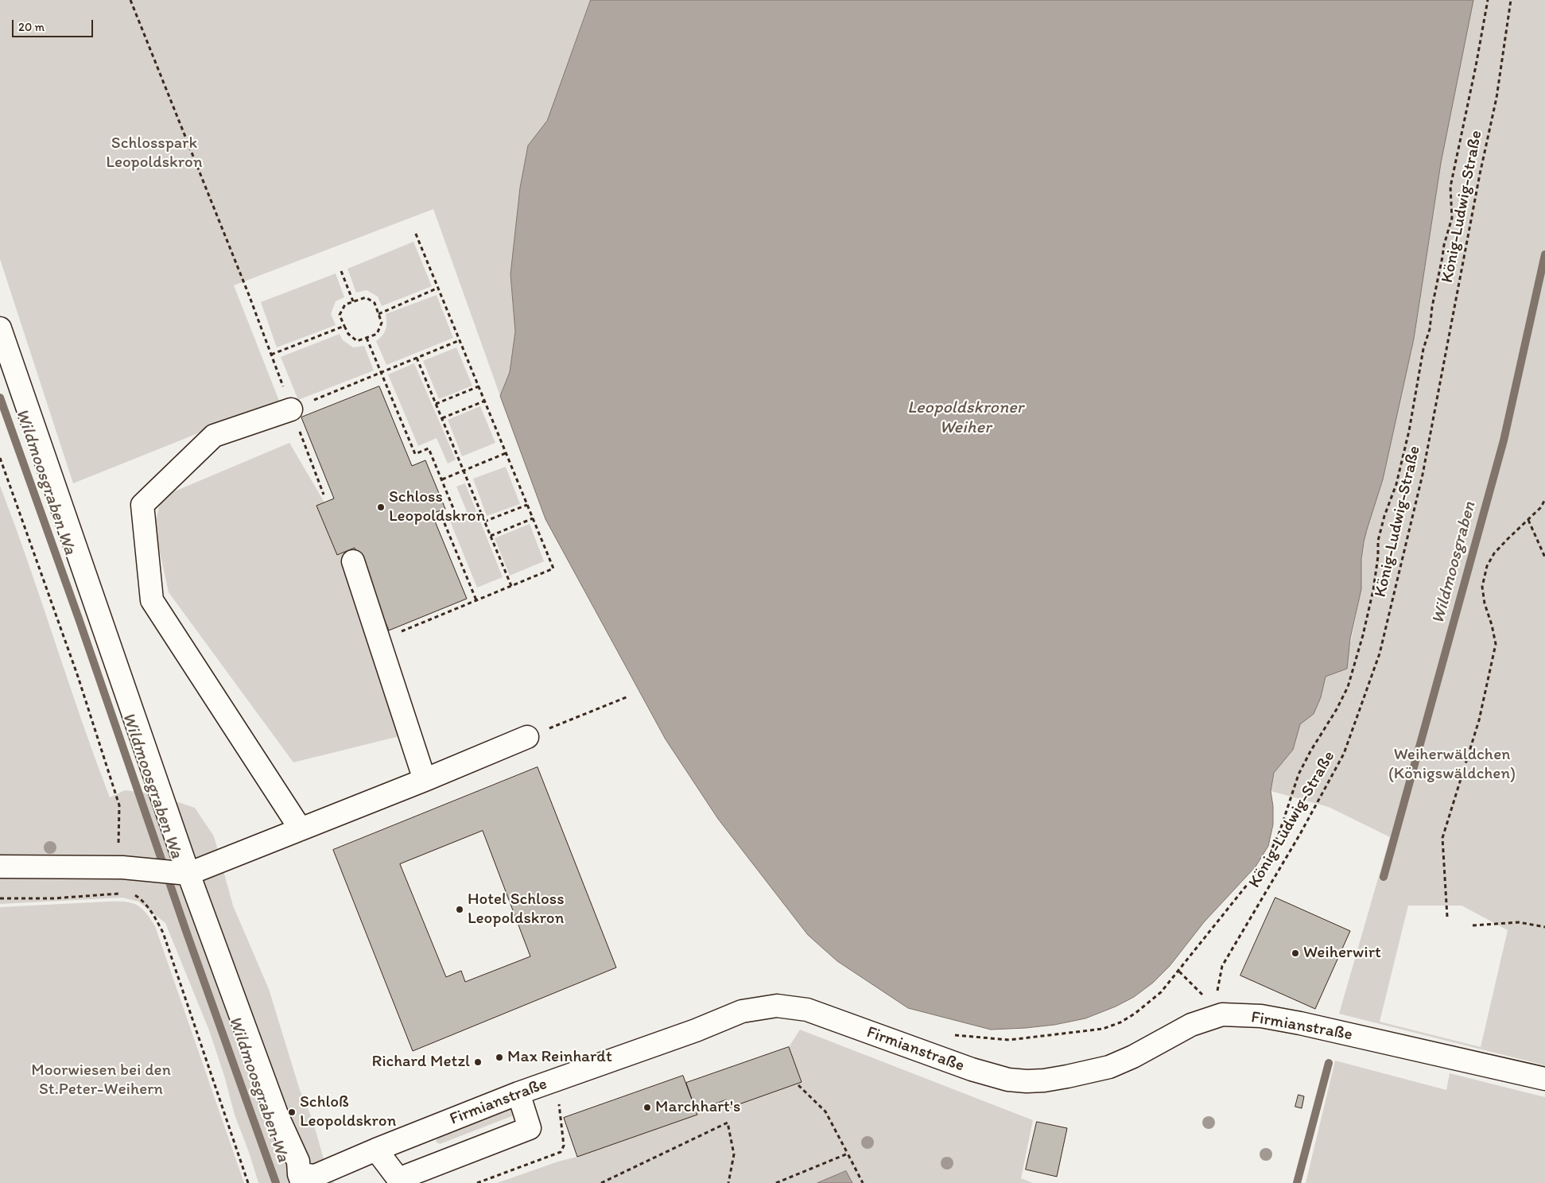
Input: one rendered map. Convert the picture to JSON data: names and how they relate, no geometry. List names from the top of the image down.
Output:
{
  "streets": {
    "street": ["Firmianstraße"],
    "path": ["König-Ludwig-Straße"]
  },
  "crossings": [
    ["König-Ludwig-Straße", "Firmianstraße"]
  ],
  "water": ["Leopoldskroner Weiher", "Wildmoosgraben Wa", "Wildmoosgraben"],
  "parks": ["Schlosspark Leopoldskron", "Weiherwäldchen (Königswäldchen)", "Moorwiesen bei den St.Peter-Weihern"],
  "places": [
    "Schloss Leopoldskron",
    "Hotel Schloss Leopoldskron",
    "Weiherwirt",
    "Max Reinhardt",
    "Richard Metzl",
    "Marchhart's",
    "Schloß Leopoldskron"
  ],
  "scale_bar": "20 m"
}
